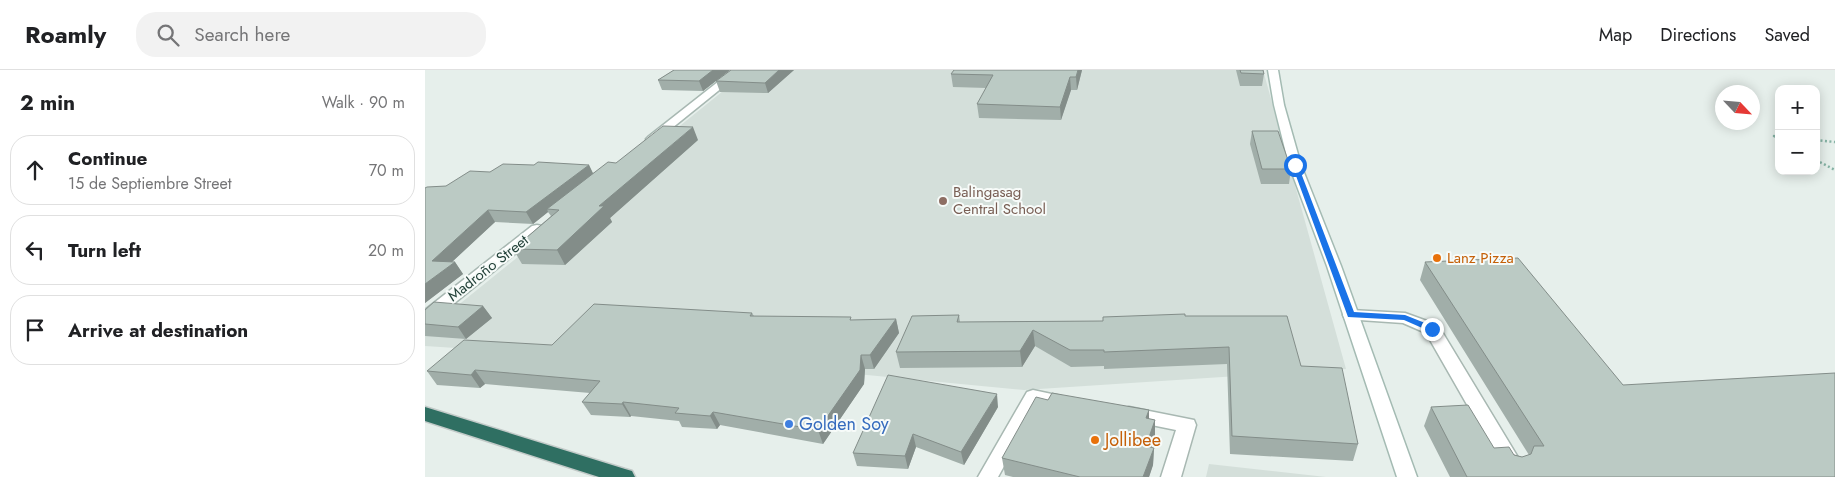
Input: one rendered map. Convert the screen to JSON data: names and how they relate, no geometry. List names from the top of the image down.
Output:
{
  "streets": {
    "main road": ["Madroño Street"]
  },
  "places": [
    "Balingasag Central School",
    "Lanz Pizza",
    "Golden Soy",
    "Jollibee"
  ],
  "north": "bottom right",
  "page": {
    "header": "Roamly",
    "search": "Search here",
    "nav": ["Map", "Directions", "Saved"],
    "heading": ["2 min", "Walk · 90 m"],
    "map_buttons": ["+", "−"],
    "list": [
      ["Continue", "15 de Septiembre Street", "70 m"],
      ["Turn left", "20 m"],
      "Arrive at destination"
    ]
  }
}
